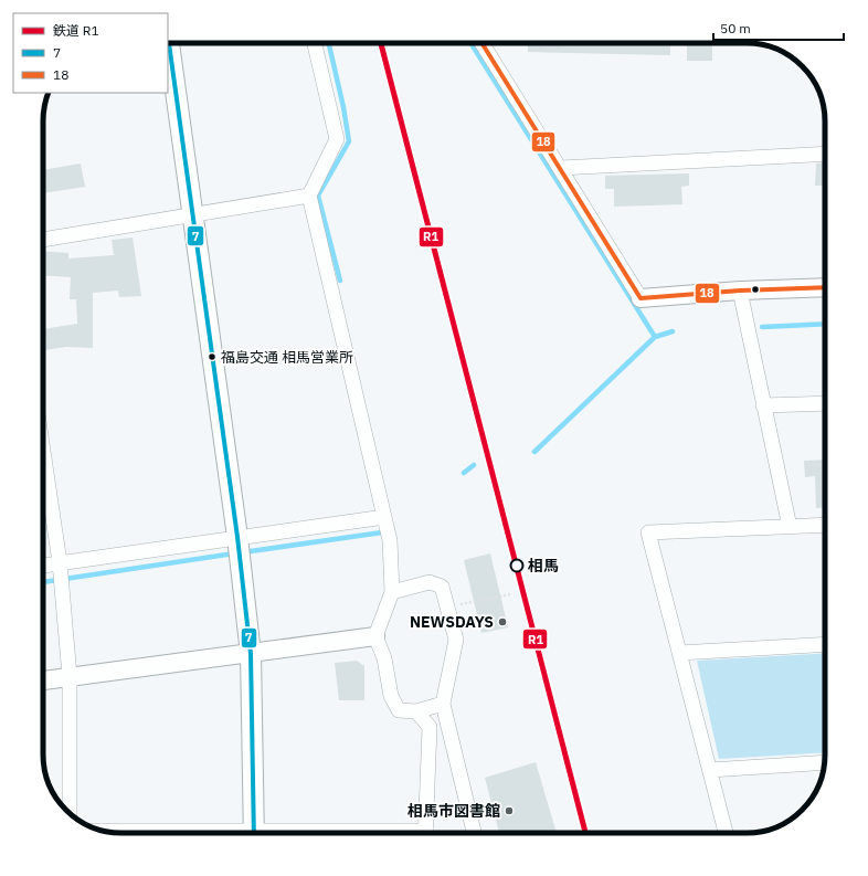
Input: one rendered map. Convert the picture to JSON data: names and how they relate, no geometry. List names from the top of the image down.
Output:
{
  "places": [
    "福島交通 相馬営業所",
    "相馬",
    "NEWSDAYS",
    "相馬市図書館"
  ],
  "lines": ["rail line R1", "transit line 7", "transit line 18"],
  "legend": ["鉄道 R1", "7", "18"],
  "scale_bar": "50 m"
}
